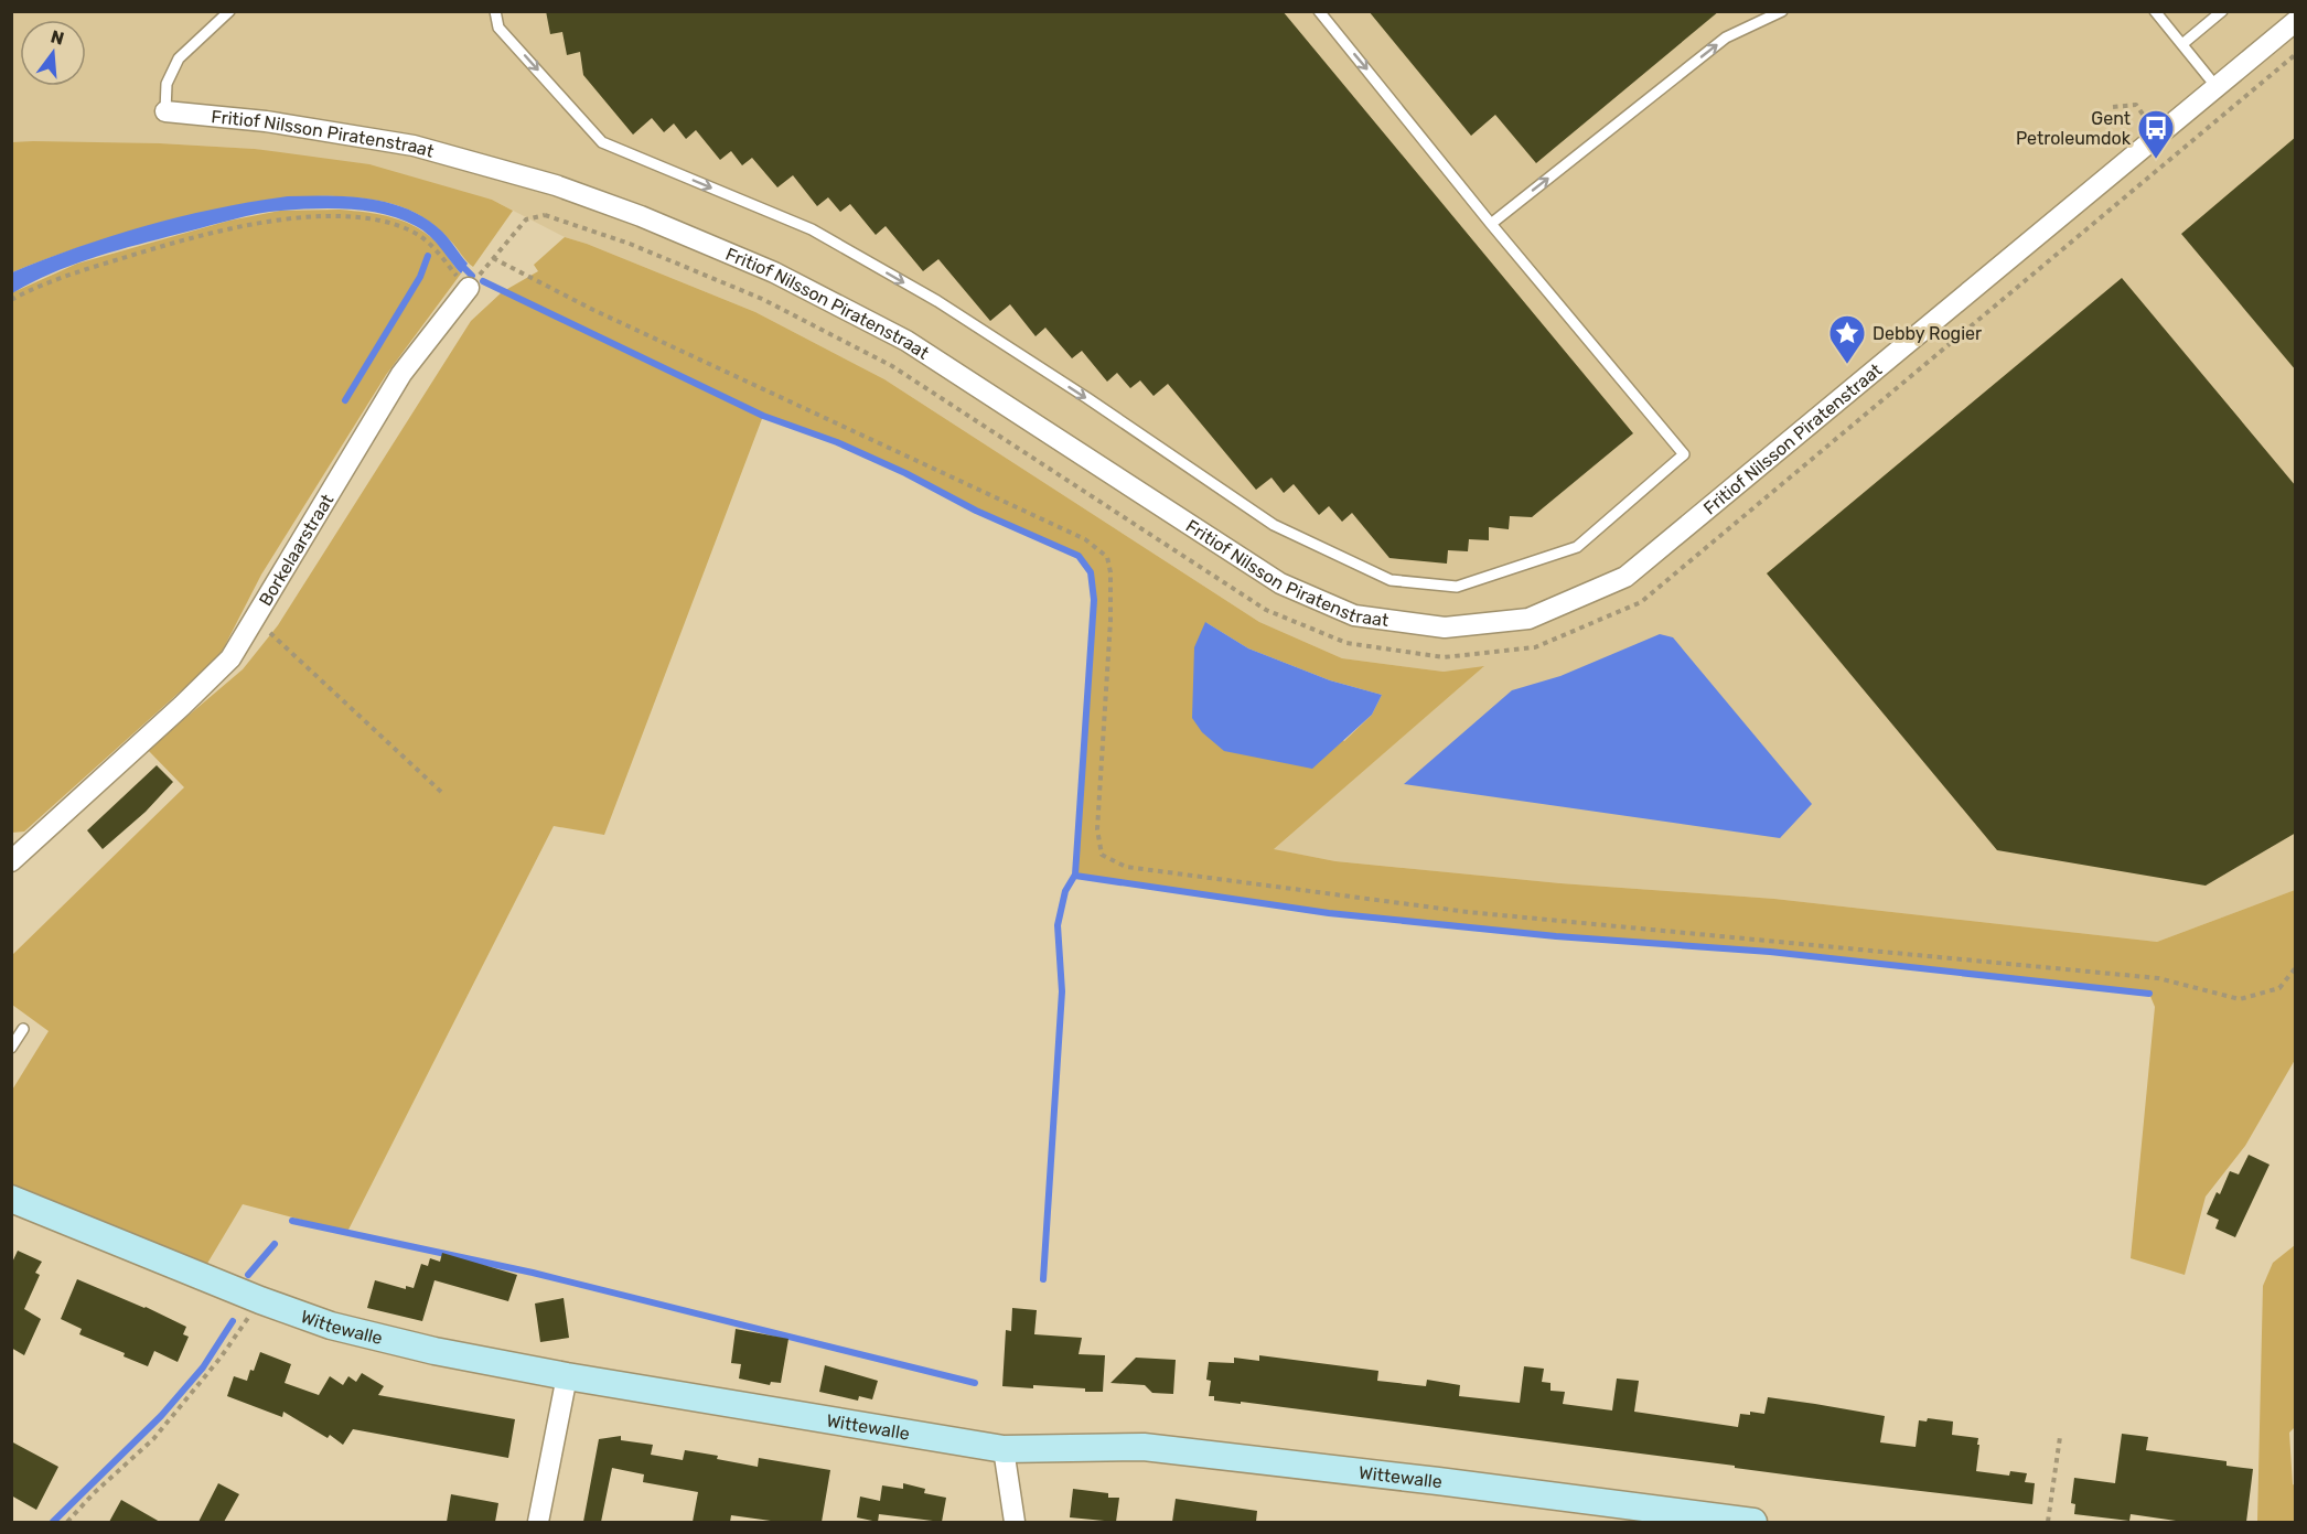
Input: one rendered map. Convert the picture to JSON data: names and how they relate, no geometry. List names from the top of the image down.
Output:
{
  "streets": {
    "street": ["Fritiof Nilsson Piratenstraat", "Borkelaarstraat", "Wittewalle"]
  },
  "places": {
    "bus stop": ["Gent Petroleumdok"],
    "place": ["Debby Rogier"]
  },
  "north": "top"
}
